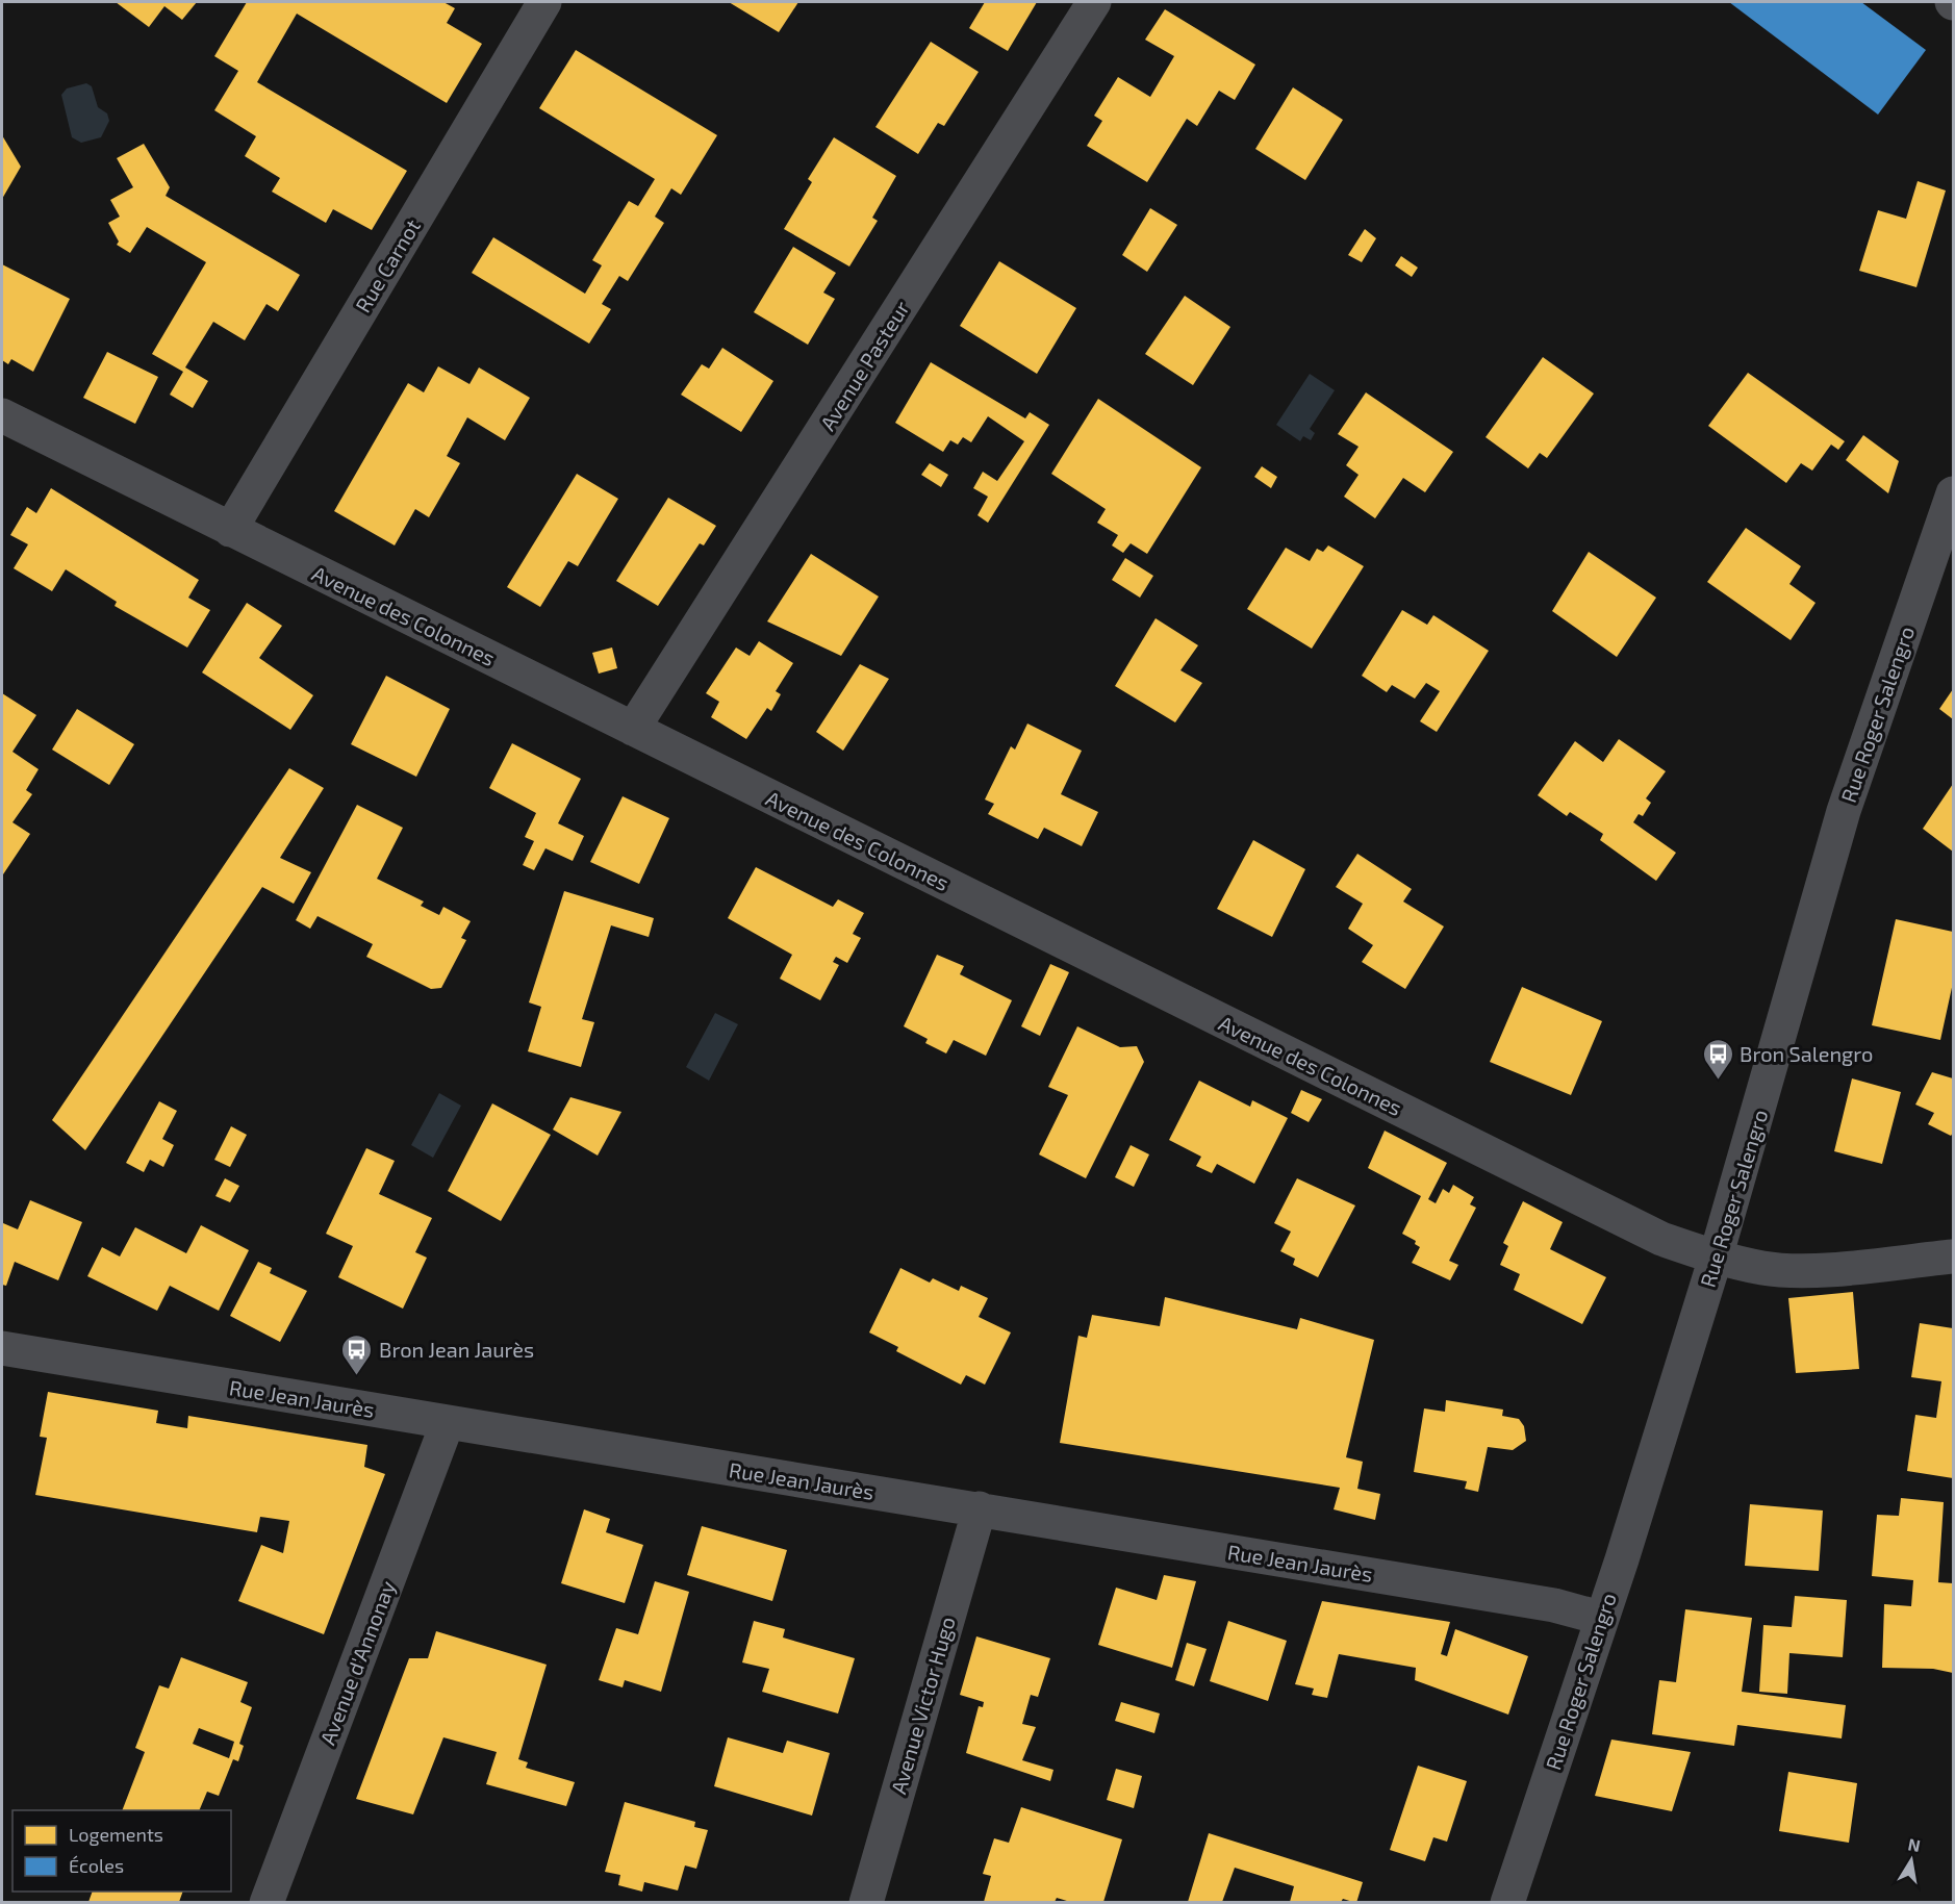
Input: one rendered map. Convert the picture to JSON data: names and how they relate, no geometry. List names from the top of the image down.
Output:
{
  "streets": {
    "street": [
      "Rue Carnot",
      "Avenue Pasteur",
      "Avenue des Colonnes",
      "Rue Roger Salengro",
      "Rue Jean Jaurès",
      "Avenue d'Annonay",
      "Avenue Victor Hugo"
    ]
  },
  "crossings": [
    ["Rue Carnot", "Avenue des Colonnes"],
    ["Avenue Pasteur", "Avenue des Colonnes"],
    ["Avenue des Colonnes", "Rue Roger Salengro"],
    ["Rue Roger Salengro", "Rue Jean Jaurès"],
    ["Rue Jean Jaurès", "Avenue d'Annonay"],
    ["Rue Jean Jaurès", "Avenue Victor Hugo"]
  ],
  "places": {
    "bus stop": ["Bron Salengro", "Bron Jean Jaurès"]
  },
  "legend": ["Logements", "Écoles"],
  "north": "top"
}
